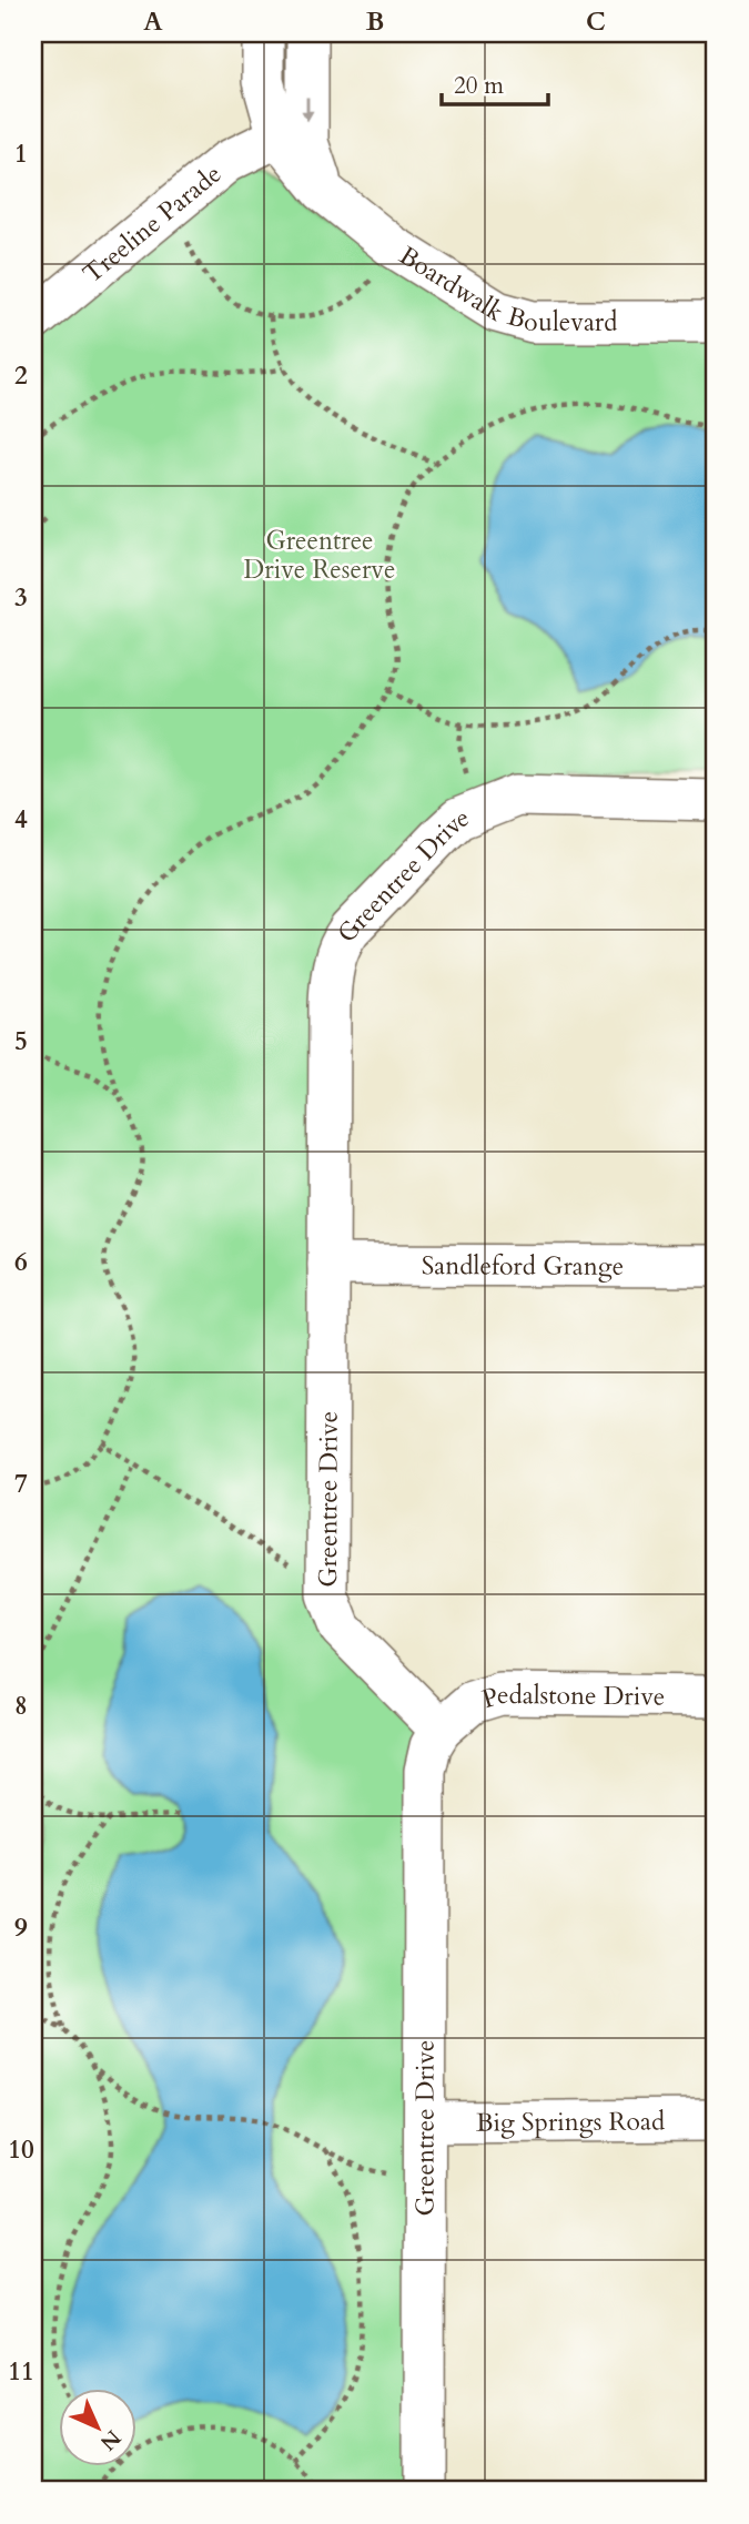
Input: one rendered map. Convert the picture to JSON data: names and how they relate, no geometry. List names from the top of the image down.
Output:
{
  "streets": {
    "street": [
      "Treeline Parade",
      "Boardwalk Boulevard",
      "Greentree Drive",
      "Sandleford Grange",
      "Pedalstone Drive",
      "Big Springs Road"
    ]
  },
  "crossings": [
    ["Treeline Parade", "Boardwalk Boulevard"],
    ["Greentree Drive", "Sandleford Grange"],
    ["Greentree Drive", "Pedalstone Drive"],
    ["Greentree Drive", "Big Springs Road"]
  ],
  "parks": ["Greentree Drive Reserve"],
  "scale_bar": "20 m",
  "north": "bottom right",
  "grid": {
    "columns": ["A", "B", "C"],
    "rows": [
      "1",
      "2",
      "3",
      "4",
      "5",
      "6",
      "7",
      "8",
      "9",
      "10",
      "11"
    ]
  }
}
